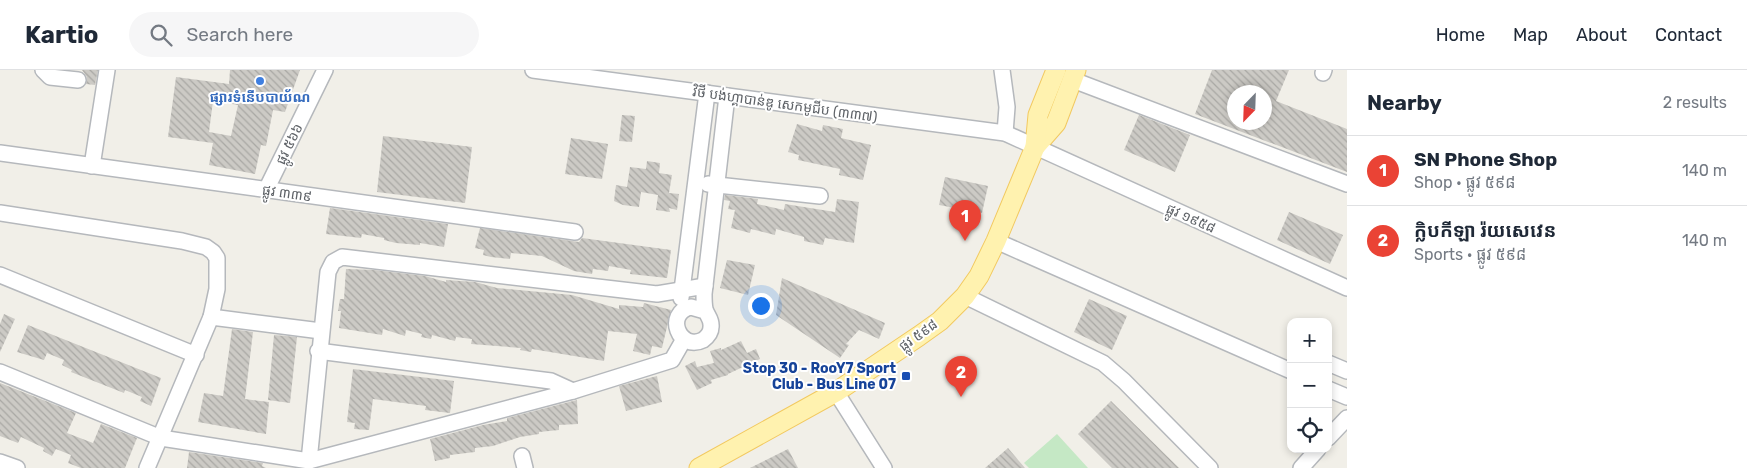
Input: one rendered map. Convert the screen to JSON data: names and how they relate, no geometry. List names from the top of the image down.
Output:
{
  "streets": {
    "main road": ["ផ្លូវ ៥៩៨"],
    "street": [
      "វិថី បង់ហ្គាបាន់ឌូ សេកមូជីប (៣៣៧)",
      "ផ្លូវ ៥៦៦",
      "ផ្លូវ ៣៣៩",
      "ផ្លូវ ១៩៥៨"
    ]
  },
  "crossings": [
    ["វិថី បង់ហ្គាបាន់ឌូ សេកមូជីប (៣៣៧)", "ផ្លូវ ១៩៥៨"],
    ["វិថី បង់ហ្គាបាន់ឌូ សេកមូជីប (៣៣៧)", "ផ្លូវ ៥៩៨"],
    ["ផ្លូវ ៥៦៦", "ផ្លូវ ៣៣៩"],
    ["ផ្លូវ ១៩៥៨", "ផ្លូវ ៥៩៨"]
  ],
  "places": {
    "other": ["ផ្សារទំនើបបាយ័ណ"],
    "transit": ["Stop 30 - RooY7 Sport Club - Bus Line 07"]
  },
  "north": "bottom left",
  "page": {
    "header": "Kartio",
    "search": "Search here",
    "nav": [
      "Home",
      "Map",
      "About",
      "Contact"
    ],
    "heading": ["Nearby", "2 results"],
    "list": [
      {
        "mark": "1",
        "name": "SN Phone Shop",
        "note": "Shop · ផ្លូវ ៥៩៨",
        "value": "140 m"
      },
      {
        "mark": "2",
        "name": "ក្លិបកីឡា រ៉យសេវេន",
        "note": "Sports · ផ្លូវ ៥៩៨",
        "value": "140 m"
      }
    ],
    "pins": ["1", "2"],
    "map_buttons": ["+", "−"]
  }
}
